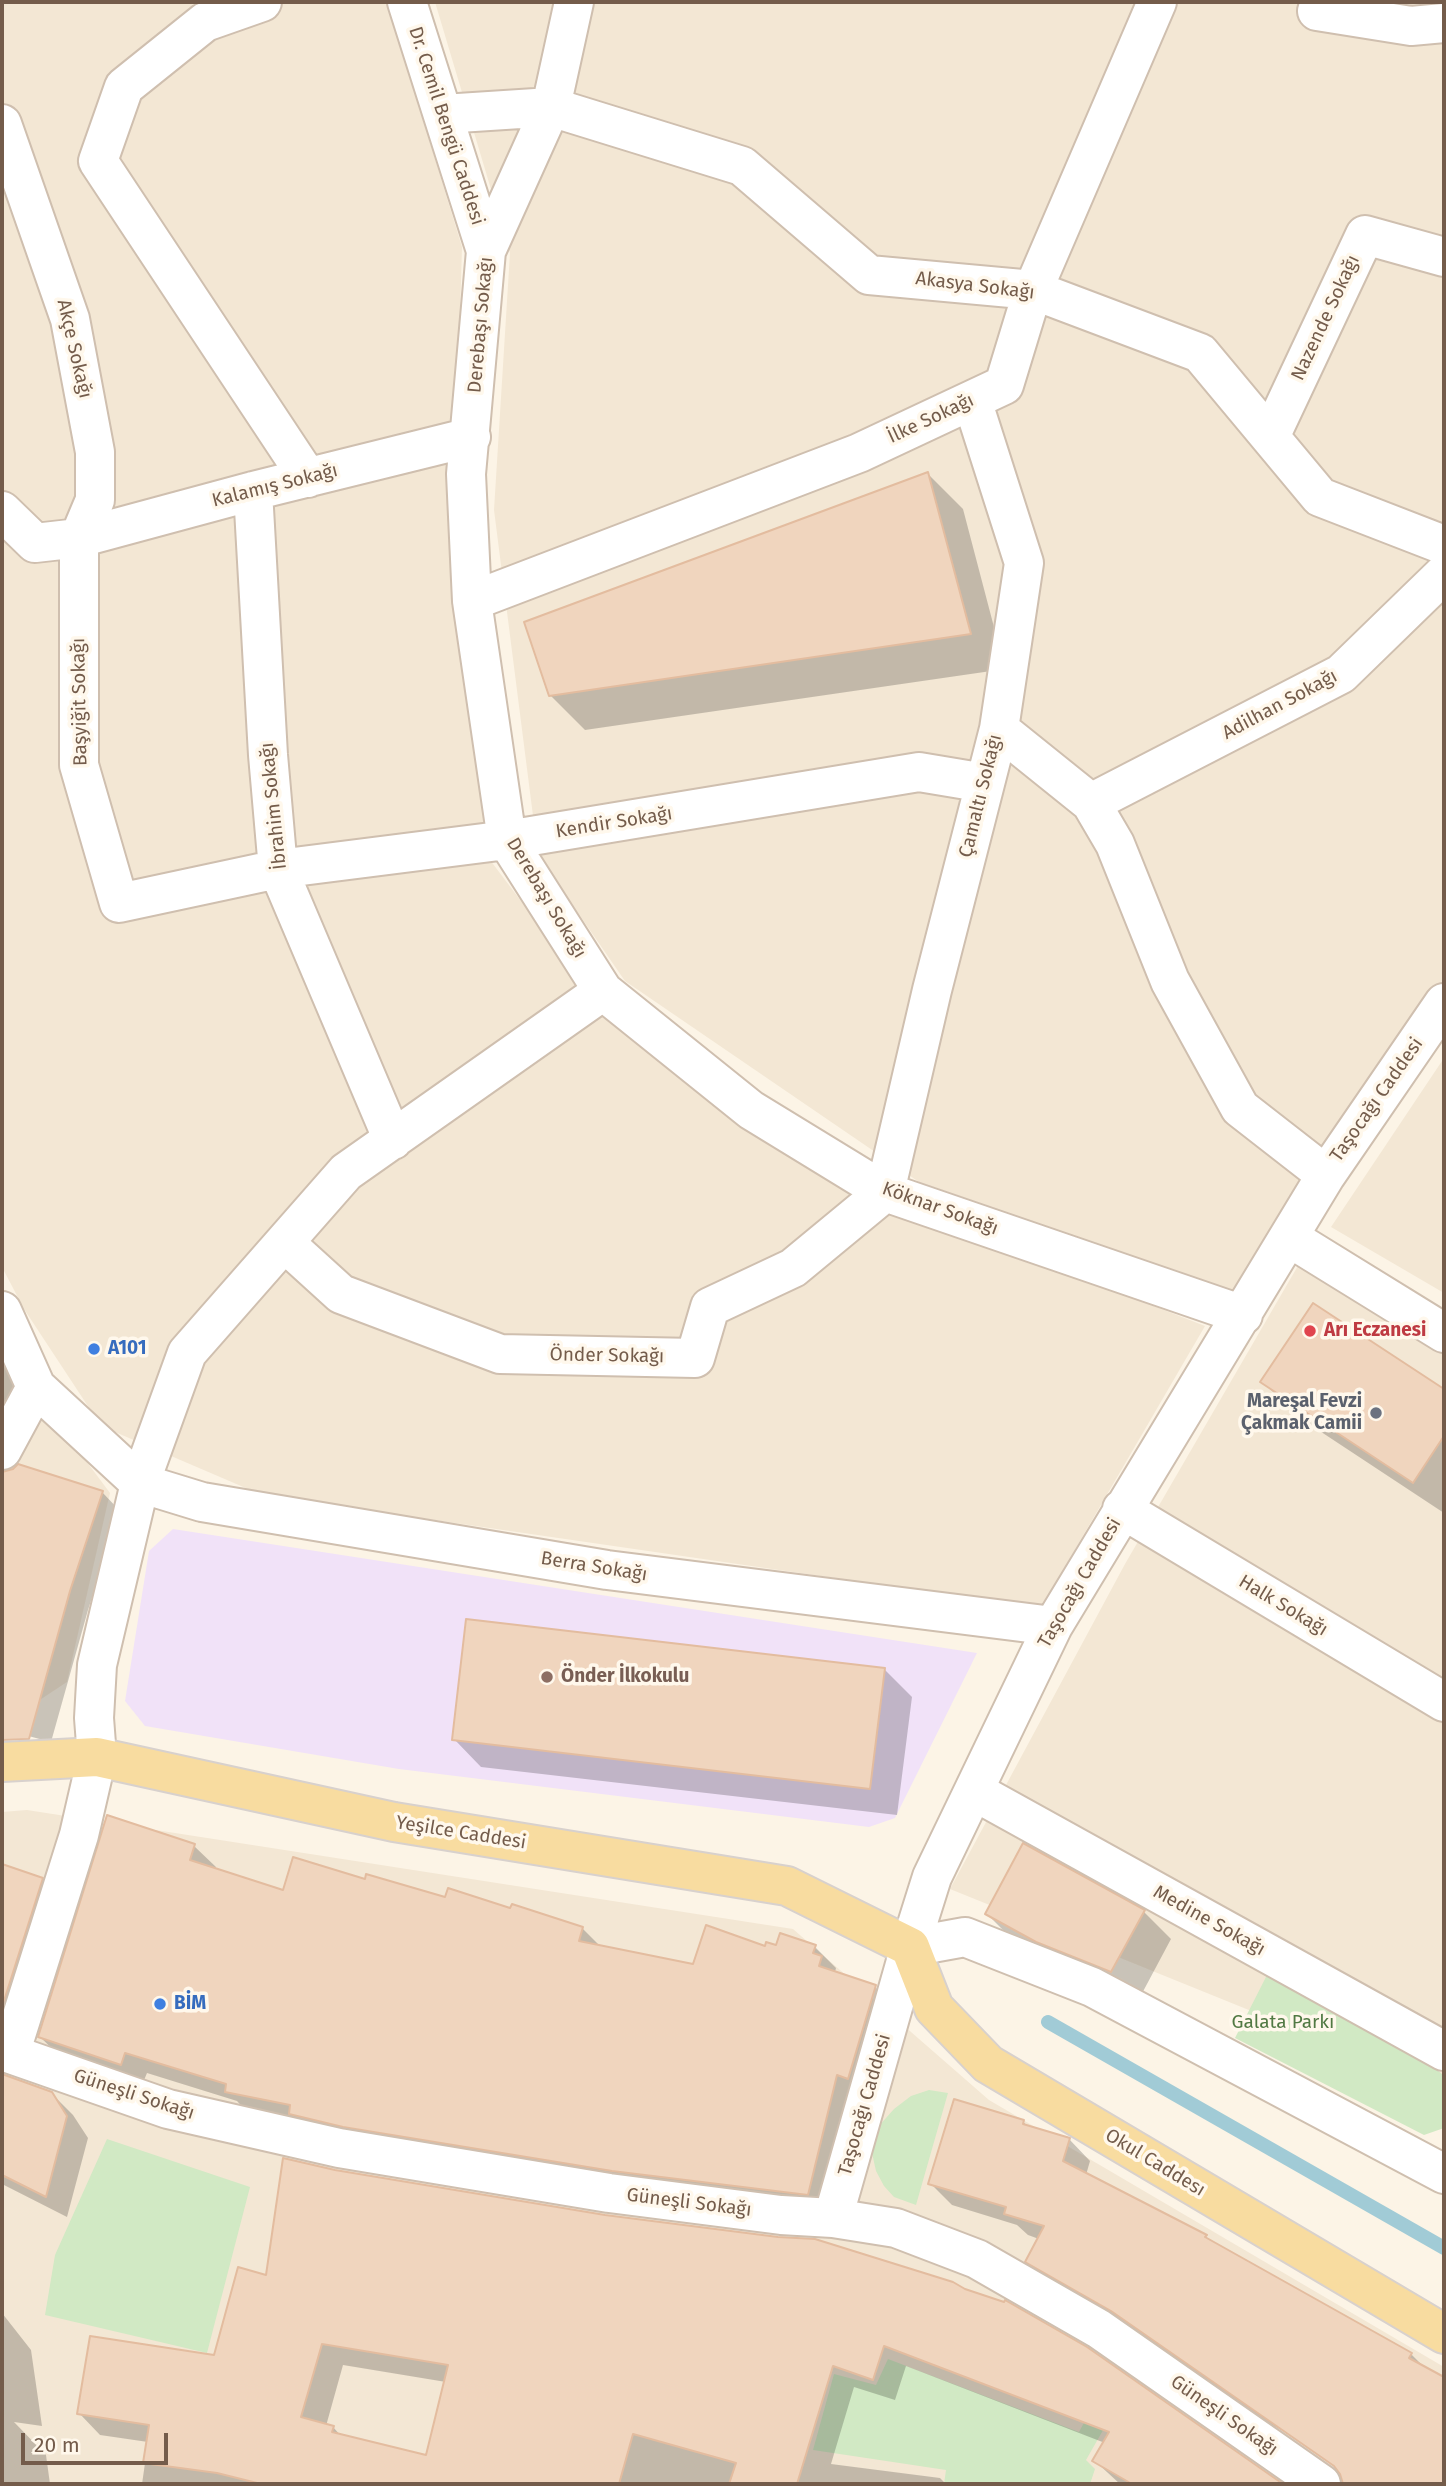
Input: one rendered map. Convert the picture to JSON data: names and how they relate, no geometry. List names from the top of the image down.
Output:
{
  "streets": {
    "main road": ["Yeşilce Caddesi", "Okul Caddesı"],
    "street": [
      "Dr. Cemil Bengü Caddesi",
      "Akasya Sokağı",
      "Nazende Sokağı",
      "Derebaşı Sokağı",
      "Akçe Sokağı",
      "İlke Sokağı",
      "Kalamış Sokağı",
      "Başyiğit Sokağı",
      "Adilhan Sokağı",
      "Çamaltı Sokağı",
      "İbrahim Sokağı",
      "Kendir Sokağı",
      "Taşocağı Caddesi",
      "Köknar Sokağı",
      "Önder Sokağı",
      "Berra Sokağı",
      "Halk Sokağı",
      "Medine Sokağı",
      "Güneşli Sokağı"
    ]
  },
  "crossings": [
    ["Dr. Cemil Bengü Caddesi", "Derebaşı Sokağı"],
    ["Akasya Sokağı", "Nazende Sokağı"],
    ["Akasya Sokağı", "Derebaşı Sokağı"],
    ["Akasya Sokağı", "İlke Sokağı"],
    ["Derebaşı Sokağı", "İlke Sokağı"],
    ["Derebaşı Sokağı", "Kalamış Sokağı"],
    ["Derebaşı Sokağı", "Kendir Sokağı"],
    ["Derebaşı Sokağı", "Köknar Sokağı"],
    ["Akçe Sokağı", "Kalamış Sokağı"],
    ["Akçe Sokağı", "Başyiğit Sokağı"],
    ["İlke Sokağı", "Çamaltı Sokağı"],
    ["Kalamış Sokağı", "Başyiğit Sokağı"],
    ["Kalamış Sokağı", "İbrahim Sokağı"],
    ["Başyiğit Sokağı", "Kendir Sokağı"],
    ["Çamaltı Sokağı", "Kendir Sokağı"],
    ["Çamaltı Sokağı", "Köknar Sokağı"],
    ["Çamaltı Sokağı", "Önder Sokağı"],
    ["İbrahim Sokağı", "Kendir Sokağı"],
    ["Taşocağı Caddesi", "Köknar Sokağı"],
    ["Taşocağı Caddesi", "Berra Sokağı"],
    ["Taşocağı Caddesi", "Halk Sokağı"],
    ["Taşocağı Caddesi", "Yeşilce Caddesi"],
    ["Taşocağı Caddesi", "Medine Sokağı"],
    ["Taşocağı Caddesi", "Güneşli Sokağı"],
    ["Taşocağı Caddesi", "Okul Caddesı"],
    ["Köknar Sokağı", "Önder Sokağı"],
    ["Yeşilce Caddesi", "Okul Caddesı"]
  ],
  "parks": ["Galata Parkı"],
  "places": [
    "Arı Eczanesi",
    "A101",
    "Mareşal Fevzi Çakmak Camii",
    "Önder İlkokulu",
    "BİM"
  ],
  "scale_bar": "20 m"
}
